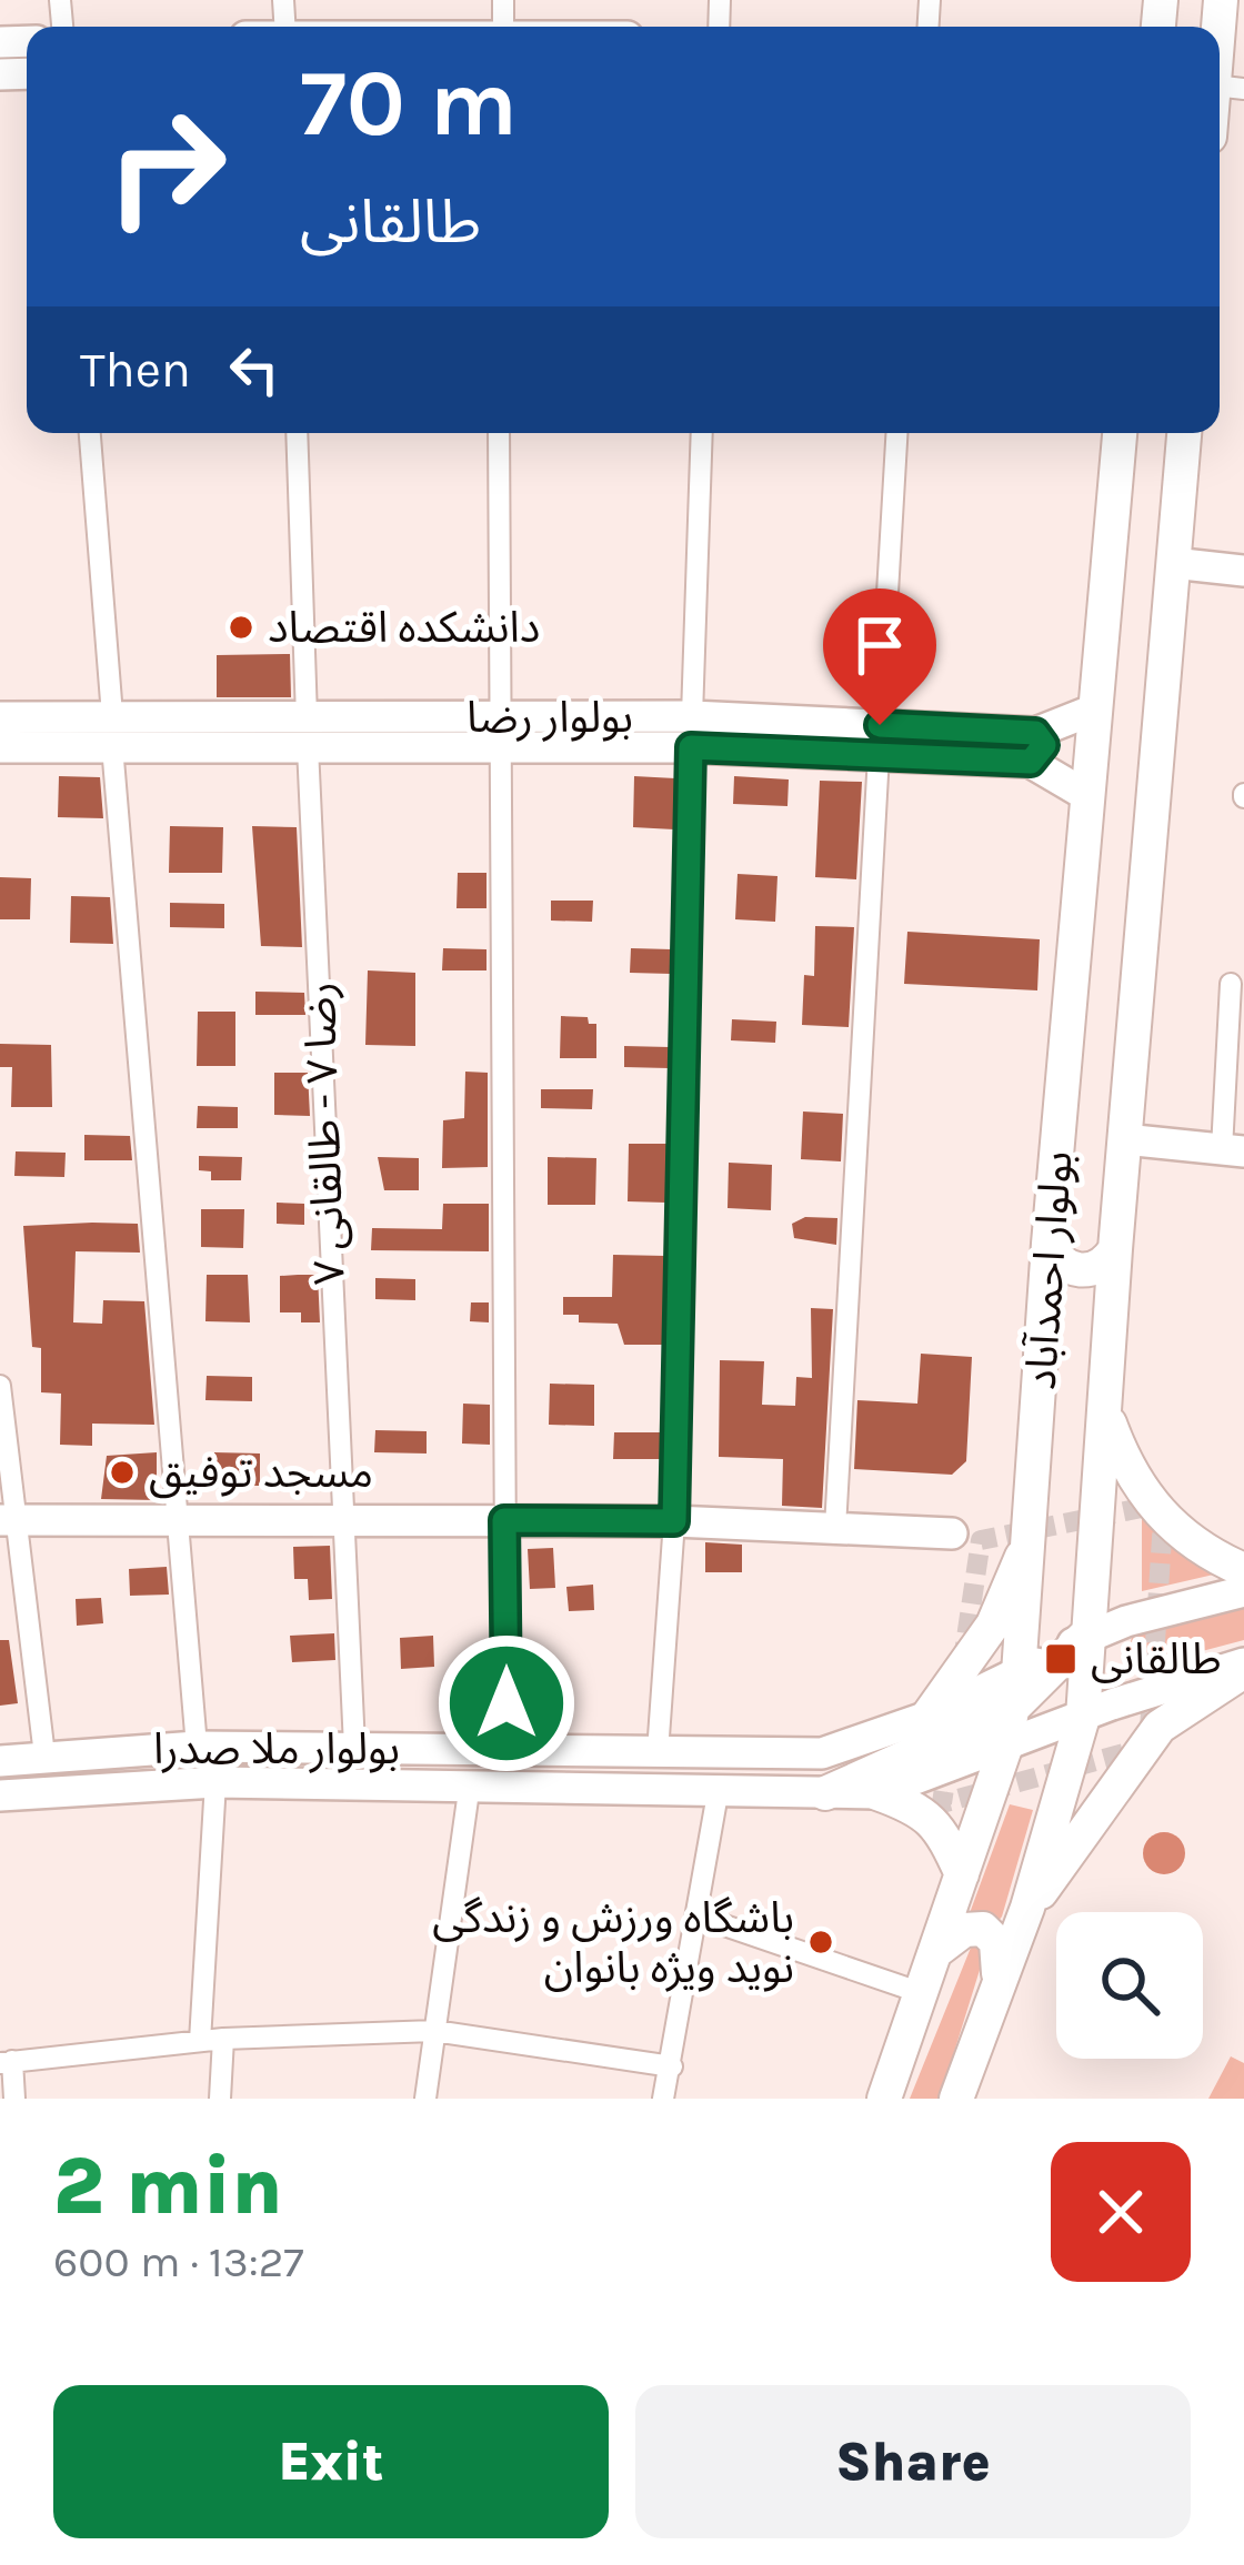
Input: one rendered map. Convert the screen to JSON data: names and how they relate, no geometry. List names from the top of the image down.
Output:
{
  "streets": {
    "main road": ["بولوار احمدآباد"],
    "street": ["بولوار رضا", "رضا ۷ - طالقانی ۷", "بولوار ملا صدرا"]
  },
  "crossings": [
    ["بولوار رضا", "رضا ۷ - طالقانی ۷"],
    ["بولوار رضا", "بولوار احمدآباد"],
    ["رضا ۷ - طالقانی ۷", "بولوار ملا صدرا"],
    ["بولوار احمدآباد", "بولوار ملا صدرا"]
  ],
  "places": {
    "other": ["دانشکده اقتصاد", "مسجد توفیق", "باشگاه ورزش و زندگی نوید ویژه بانوان"],
    "transit": ["طالقانی"]
  },
  "page": {
    "turn": ["70 m", "طالقانی"],
    "then": "Then",
    "heading": ["2 min", "600 m · 13:27"],
    "buttons": ["Exit", "Share"]
  }
}
